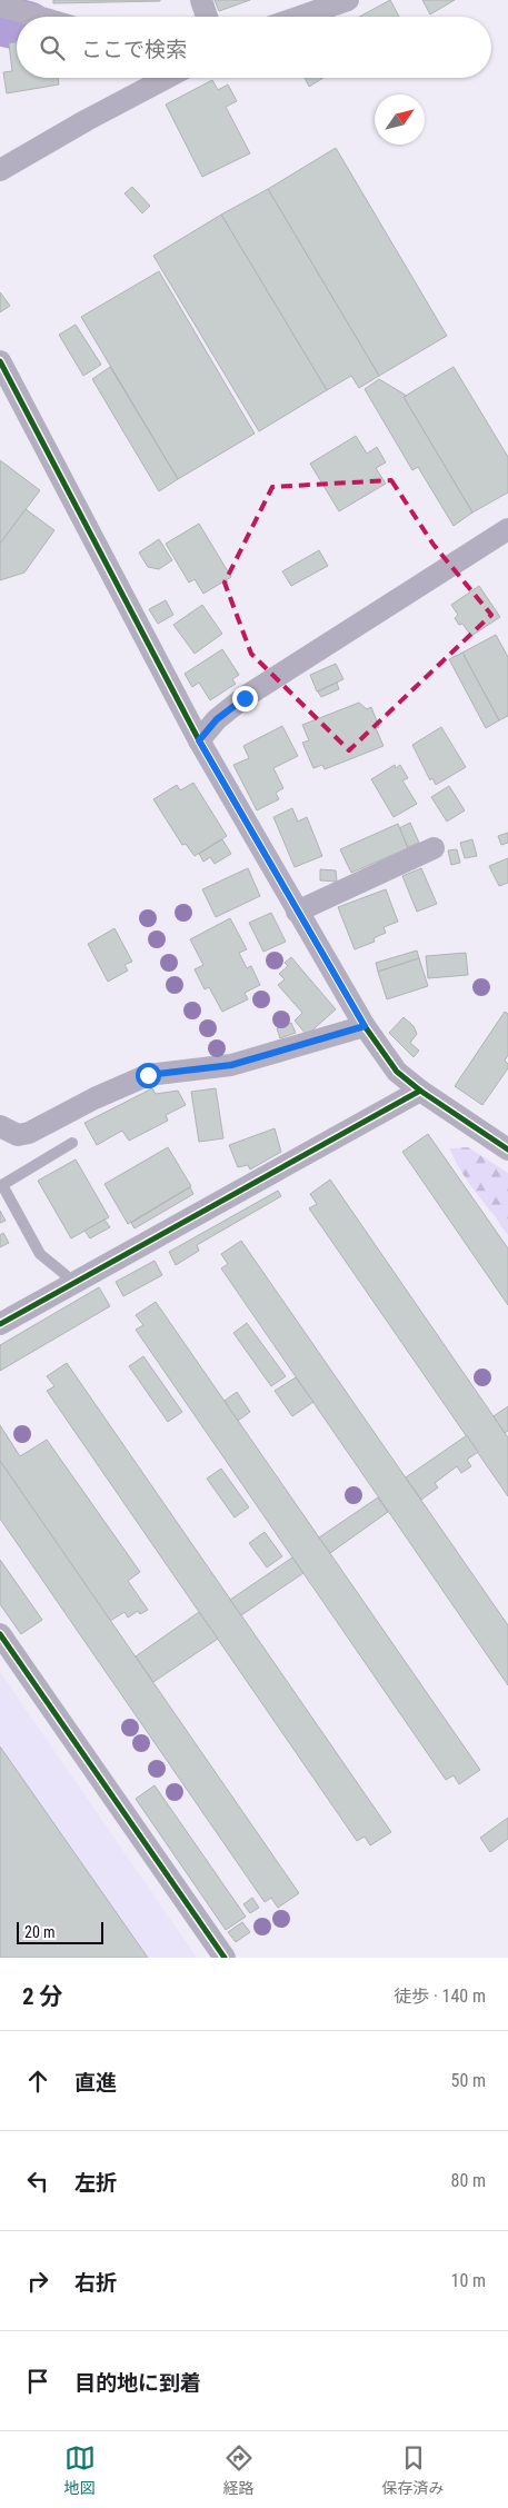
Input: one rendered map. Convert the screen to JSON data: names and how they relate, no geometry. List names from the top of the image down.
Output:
{
  "scale_bar": "20 m",
  "north": "top right",
  "page": {
    "search": "ここで検索",
    "scale": "20 m",
    "heading": ["2 分", "徒歩 · 140 m"],
    "list": [
      ["直進", "50 m"],
      ["左折", "80 m"],
      ["右折", "10 m"],
      "目的地に到着"
    ],
    "nav": ["地図", "経路", "保存済み"]
  }
}
